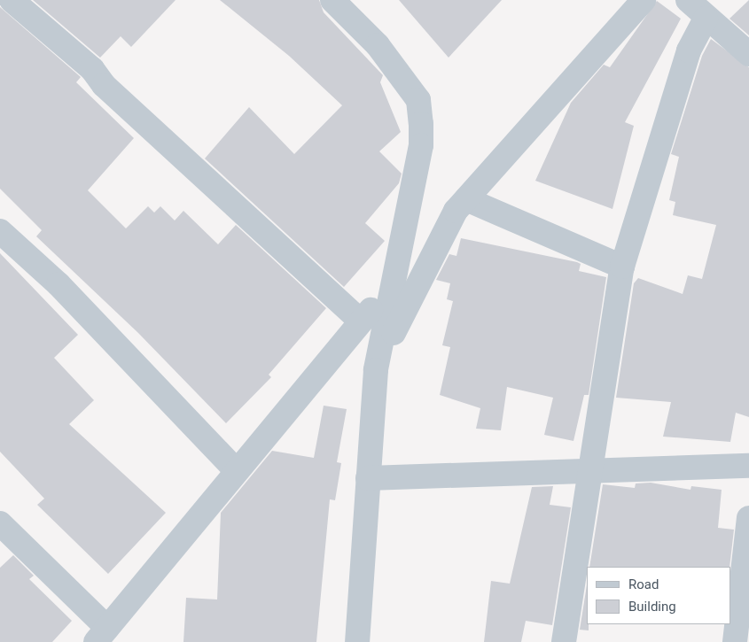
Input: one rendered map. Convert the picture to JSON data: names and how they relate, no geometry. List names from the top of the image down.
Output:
{
  "legend": ["Road", "Building"]
}
